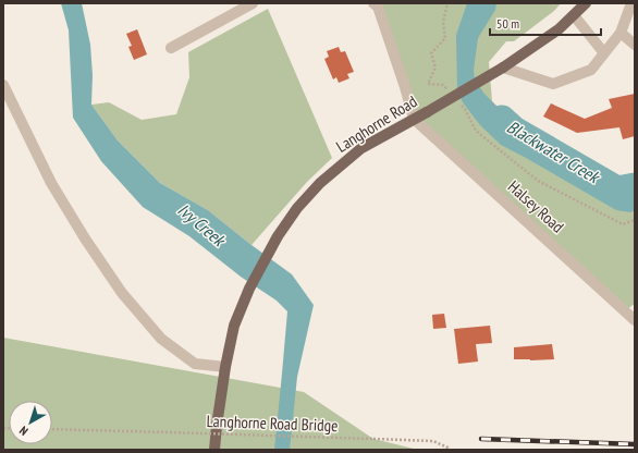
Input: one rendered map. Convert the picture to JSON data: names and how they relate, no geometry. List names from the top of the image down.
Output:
{
  "streets": {
    "main road": ["Langhorne Road"],
    "street": ["Halsey Road"],
    "path": ["Langhorne Road Bridge"]
  },
  "crossings": [
    ["Langhorne Road", "Halsey Road"]
  ],
  "water": ["Blackwater Creek", "Ivy Creek"],
  "scale_bar": "50 m",
  "north": "bottom left"
}
